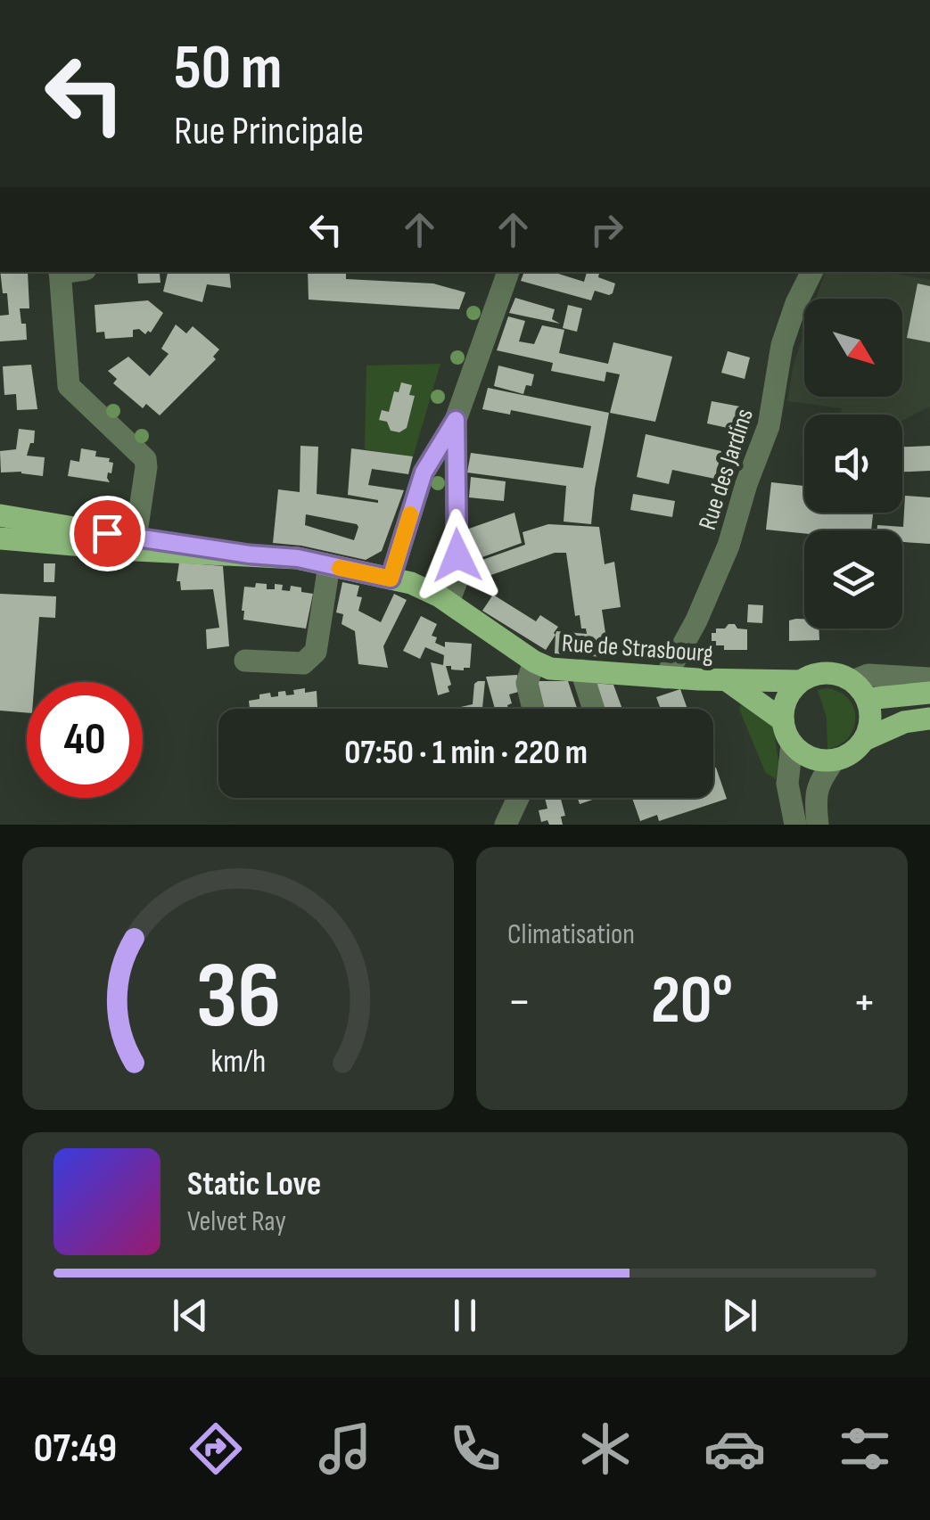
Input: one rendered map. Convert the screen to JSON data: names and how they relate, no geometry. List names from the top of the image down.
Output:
{
  "streets": {
    "main road": ["Rue de Strasbourg"],
    "street": ["Rue des Jardins"]
  },
  "crossings": [
    ["Rue des Jardins", "Rue de Strasbourg"]
  ],
  "north": "bottom right",
  "page": {
    "turn": ["50 m", "Rue Principale"],
    "limit": "40",
    "trip": "07:50 · 1 min · 220 m",
    "tile": "Climatisation",
    "heat": ["−", "20°", "+"],
    "song": ["Static Love", "Velvet Ray"],
    "tabs": "07:49",
    "gauge": ["36", "km/h"]
  }
}
